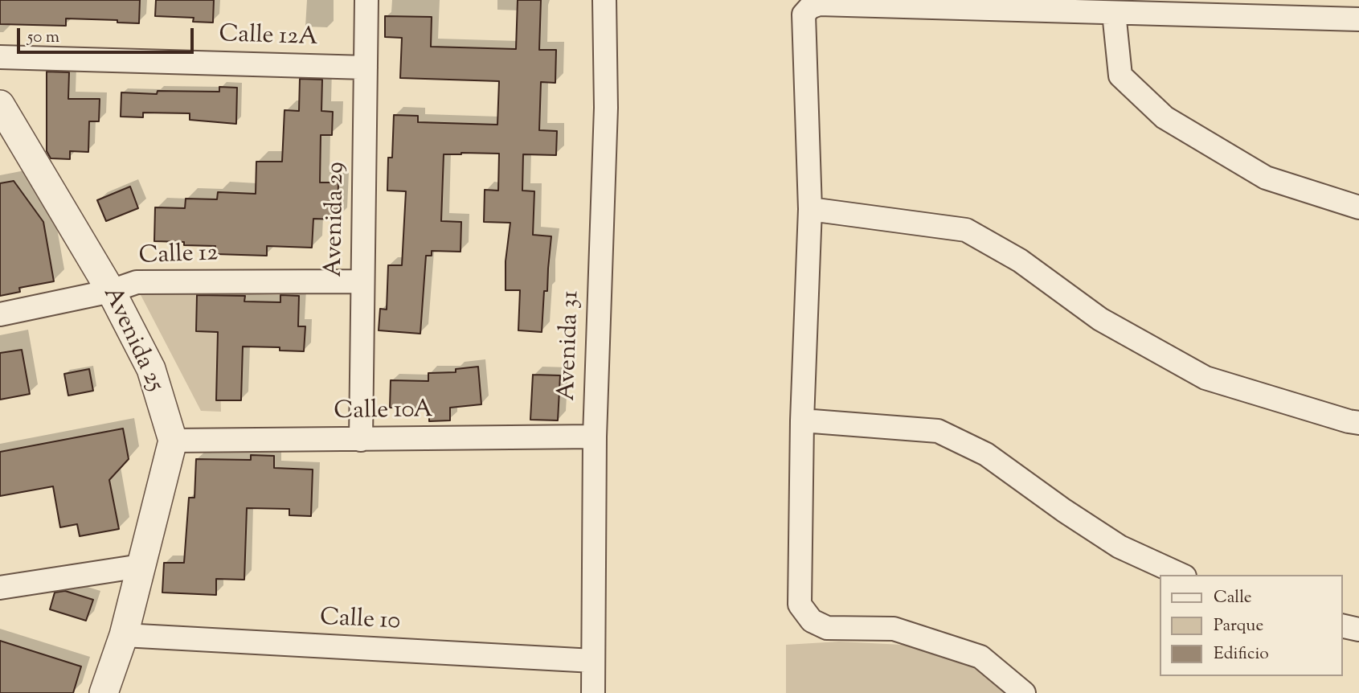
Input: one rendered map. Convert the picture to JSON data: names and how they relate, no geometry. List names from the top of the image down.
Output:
{
  "streets": {
    "street": [
      "Calle 12A",
      "Avenida 29",
      "Calle 12",
      "Avenida 25",
      "Avenida 31",
      "Calle 10A",
      "Calle 10"
    ]
  },
  "crossings": [
    ["Calle 12A", "Avenida 29"],
    ["Avenida 29", "Calle 12"],
    ["Avenida 29", "Calle 10A"],
    ["Calle 12", "Avenida 25"],
    ["Avenida 25", "Calle 10A"],
    ["Avenida 31", "Calle 10A"],
    ["Avenida 31", "Calle 10"]
  ],
  "legend": ["Calle", "Parque", "Edificio"],
  "scale_bar": "50 m"
}
